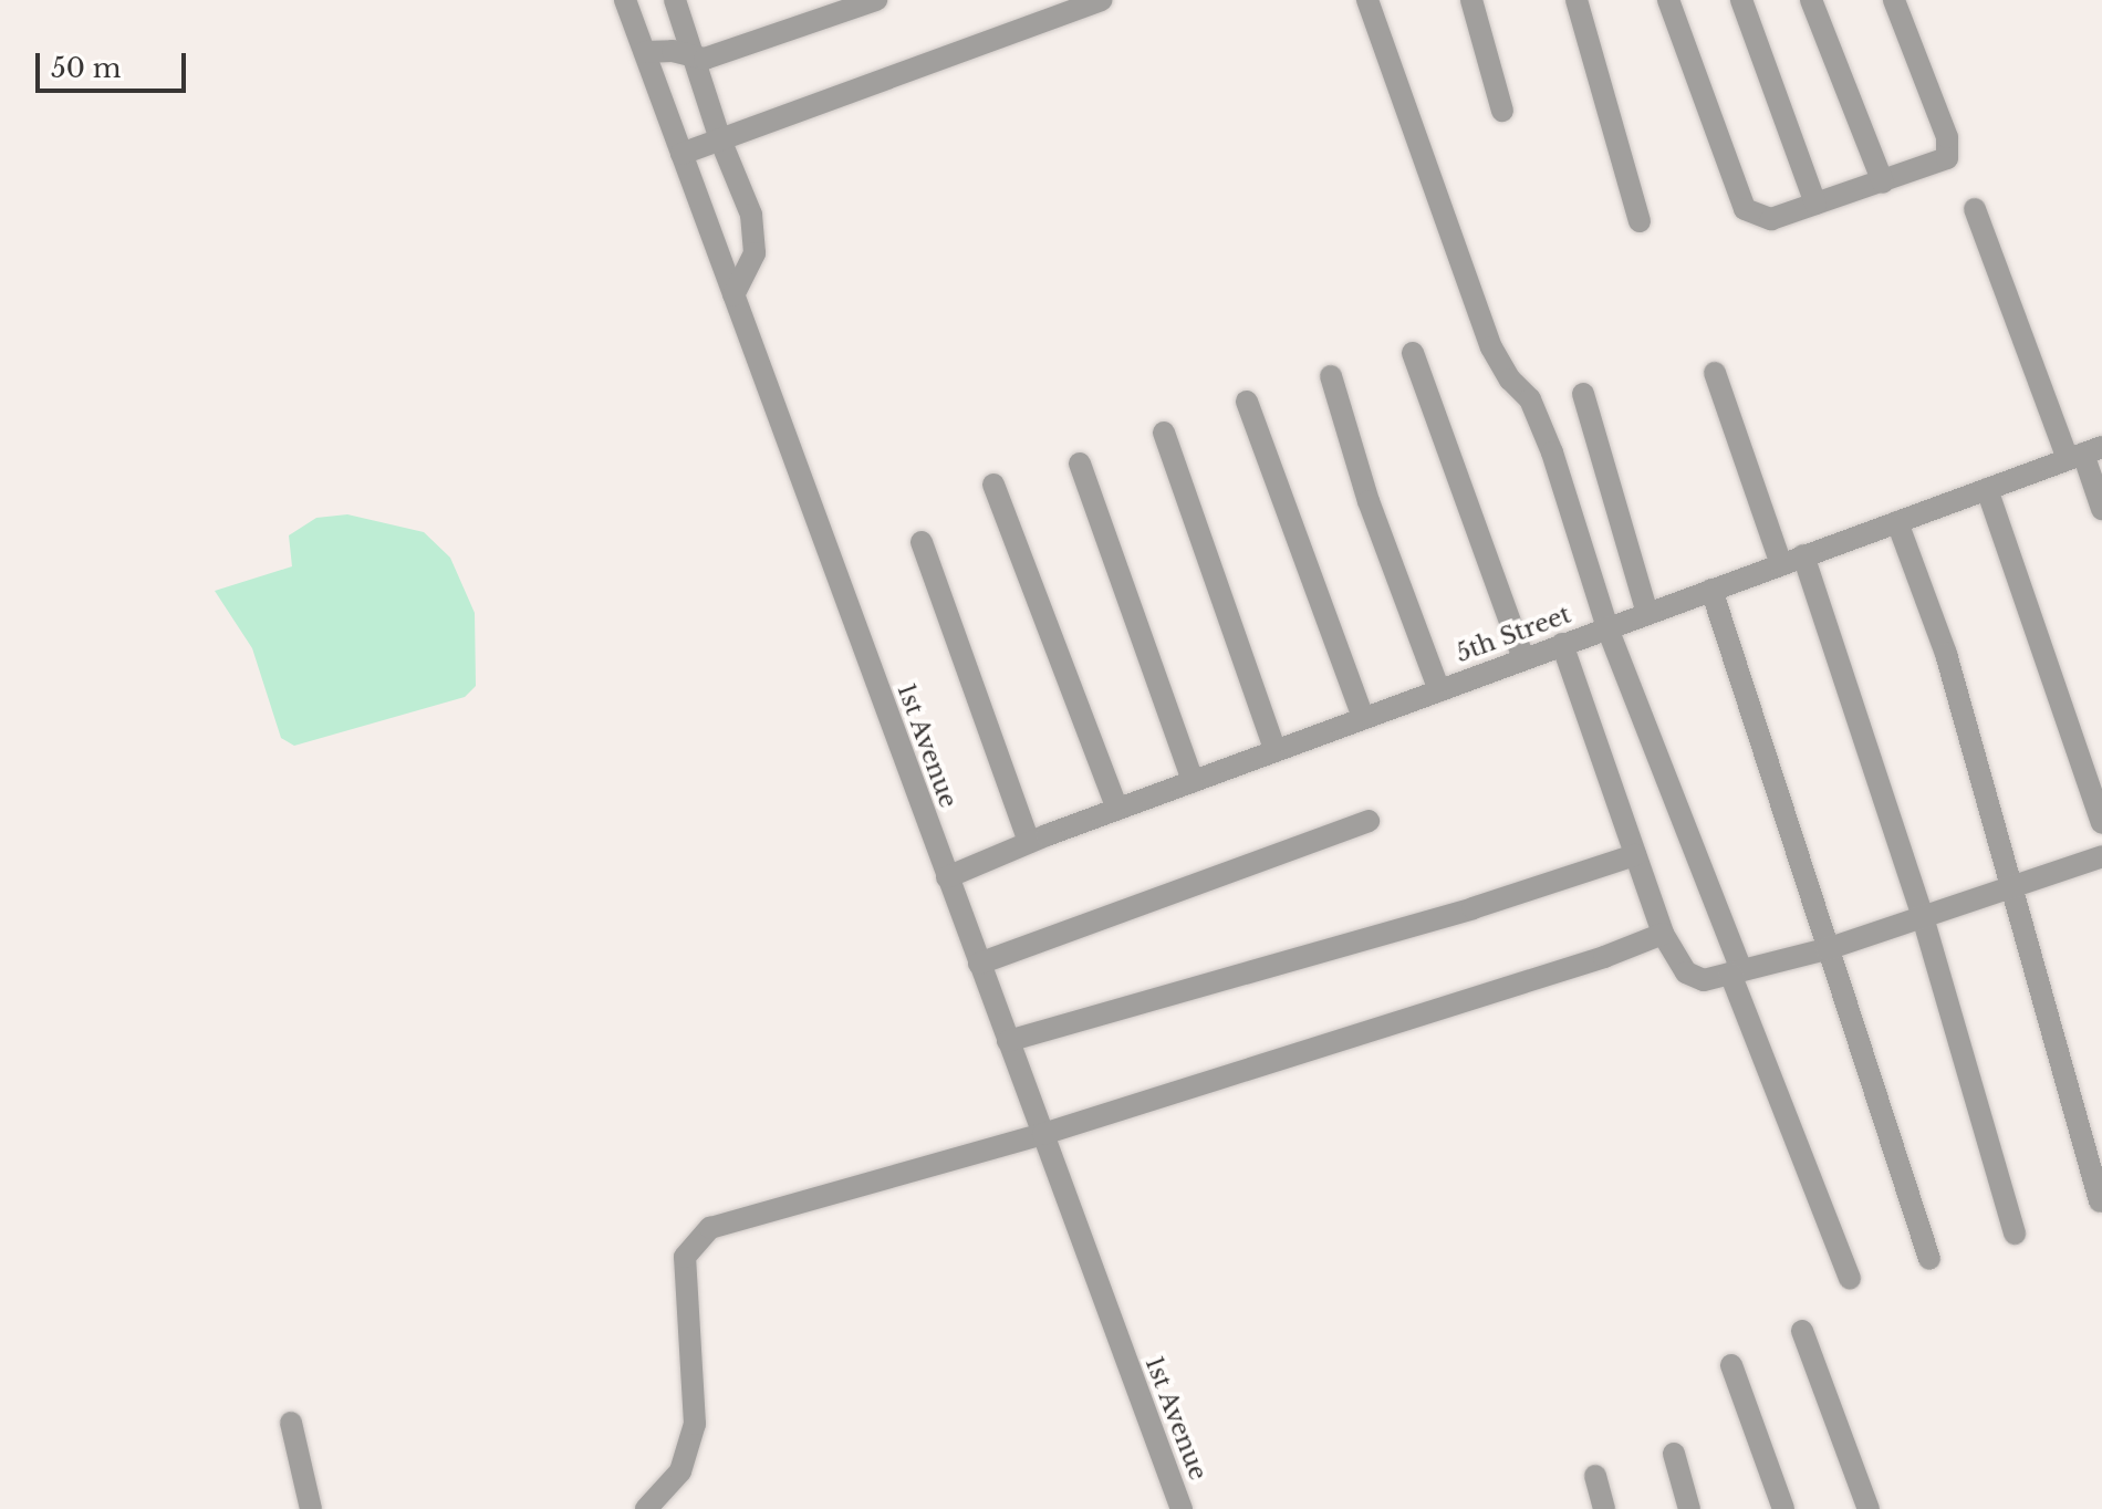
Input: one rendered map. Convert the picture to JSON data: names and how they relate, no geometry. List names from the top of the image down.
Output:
{
  "streets": {
    "street": ["5th Street", "1st Avenue"]
  },
  "crossings": [
    ["5th Street", "1st Avenue"]
  ],
  "scale_bar": "50 m"
}
